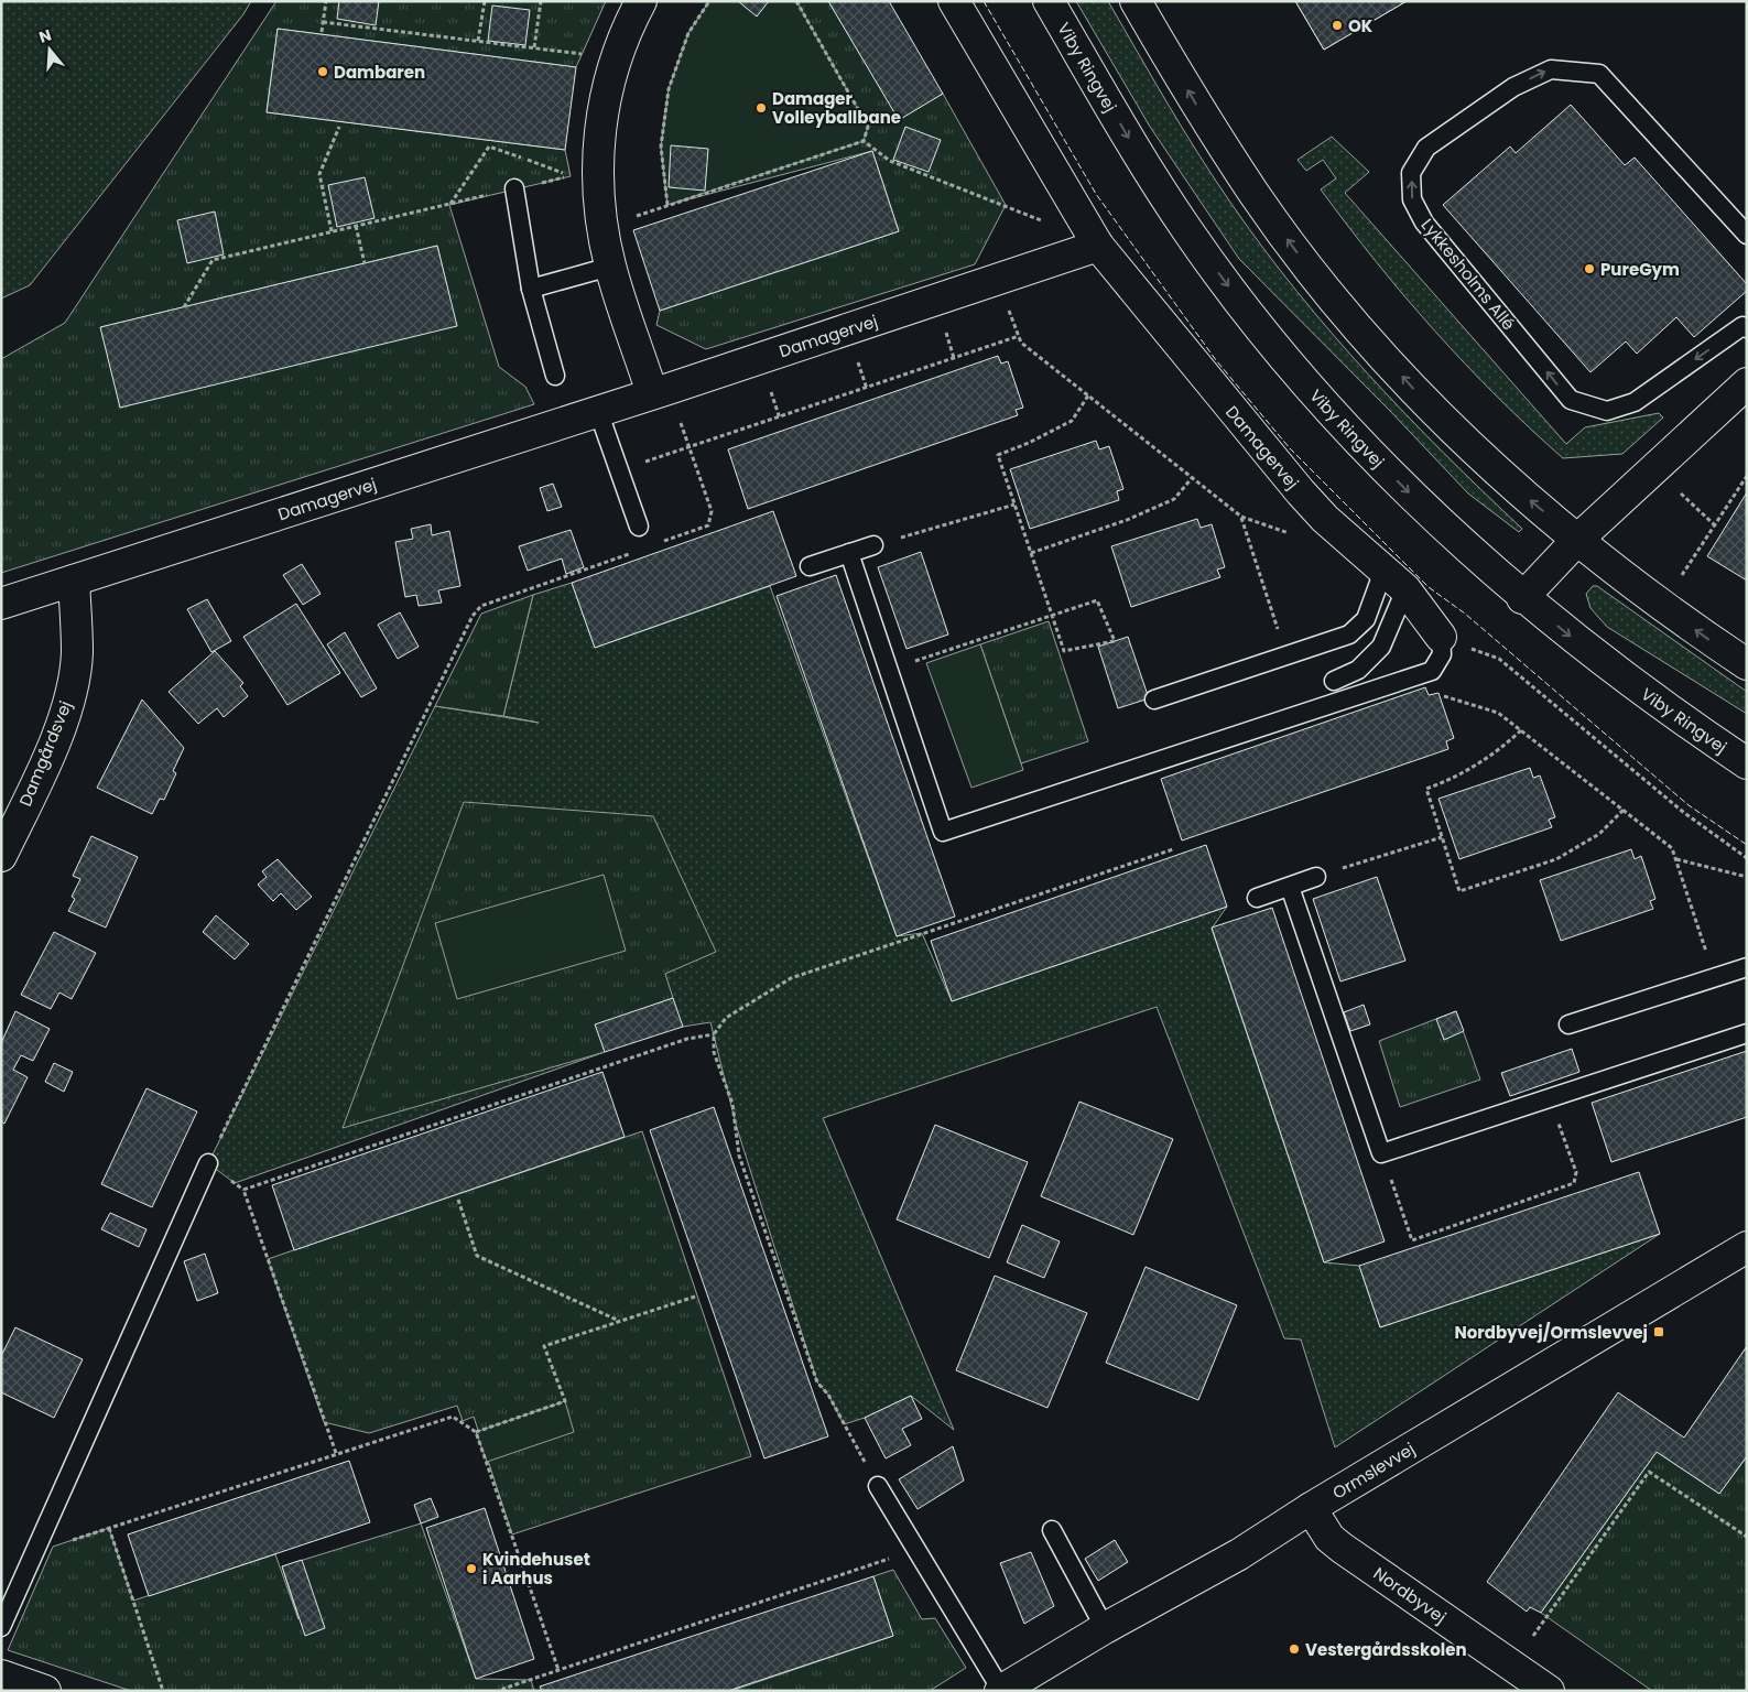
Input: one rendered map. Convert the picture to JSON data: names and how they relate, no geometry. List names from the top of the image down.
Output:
{
  "streets": {
    "street": [
      "Viby Ringvej",
      "Damagervej",
      "Damgårdsvej",
      "Ormslevvej",
      "Nordbyvej"
    ],
    "lane": ["Lykkesholms Allé"]
  },
  "crossings": [
    ["Damagervej", "Damgårdsvej"],
    ["Ormslevvej", "Nordbyvej"]
  ],
  "places": {
    "other": [
      "OK",
      "Dambaren",
      "Damager Volleyballbane",
      "PureGym",
      "Kvindehuset i Aarhus",
      "Vestergårdsskolen"
    ],
    "transit": ["Nordbyvej/Ormslevvej"]
  },
  "north": "top"
}
